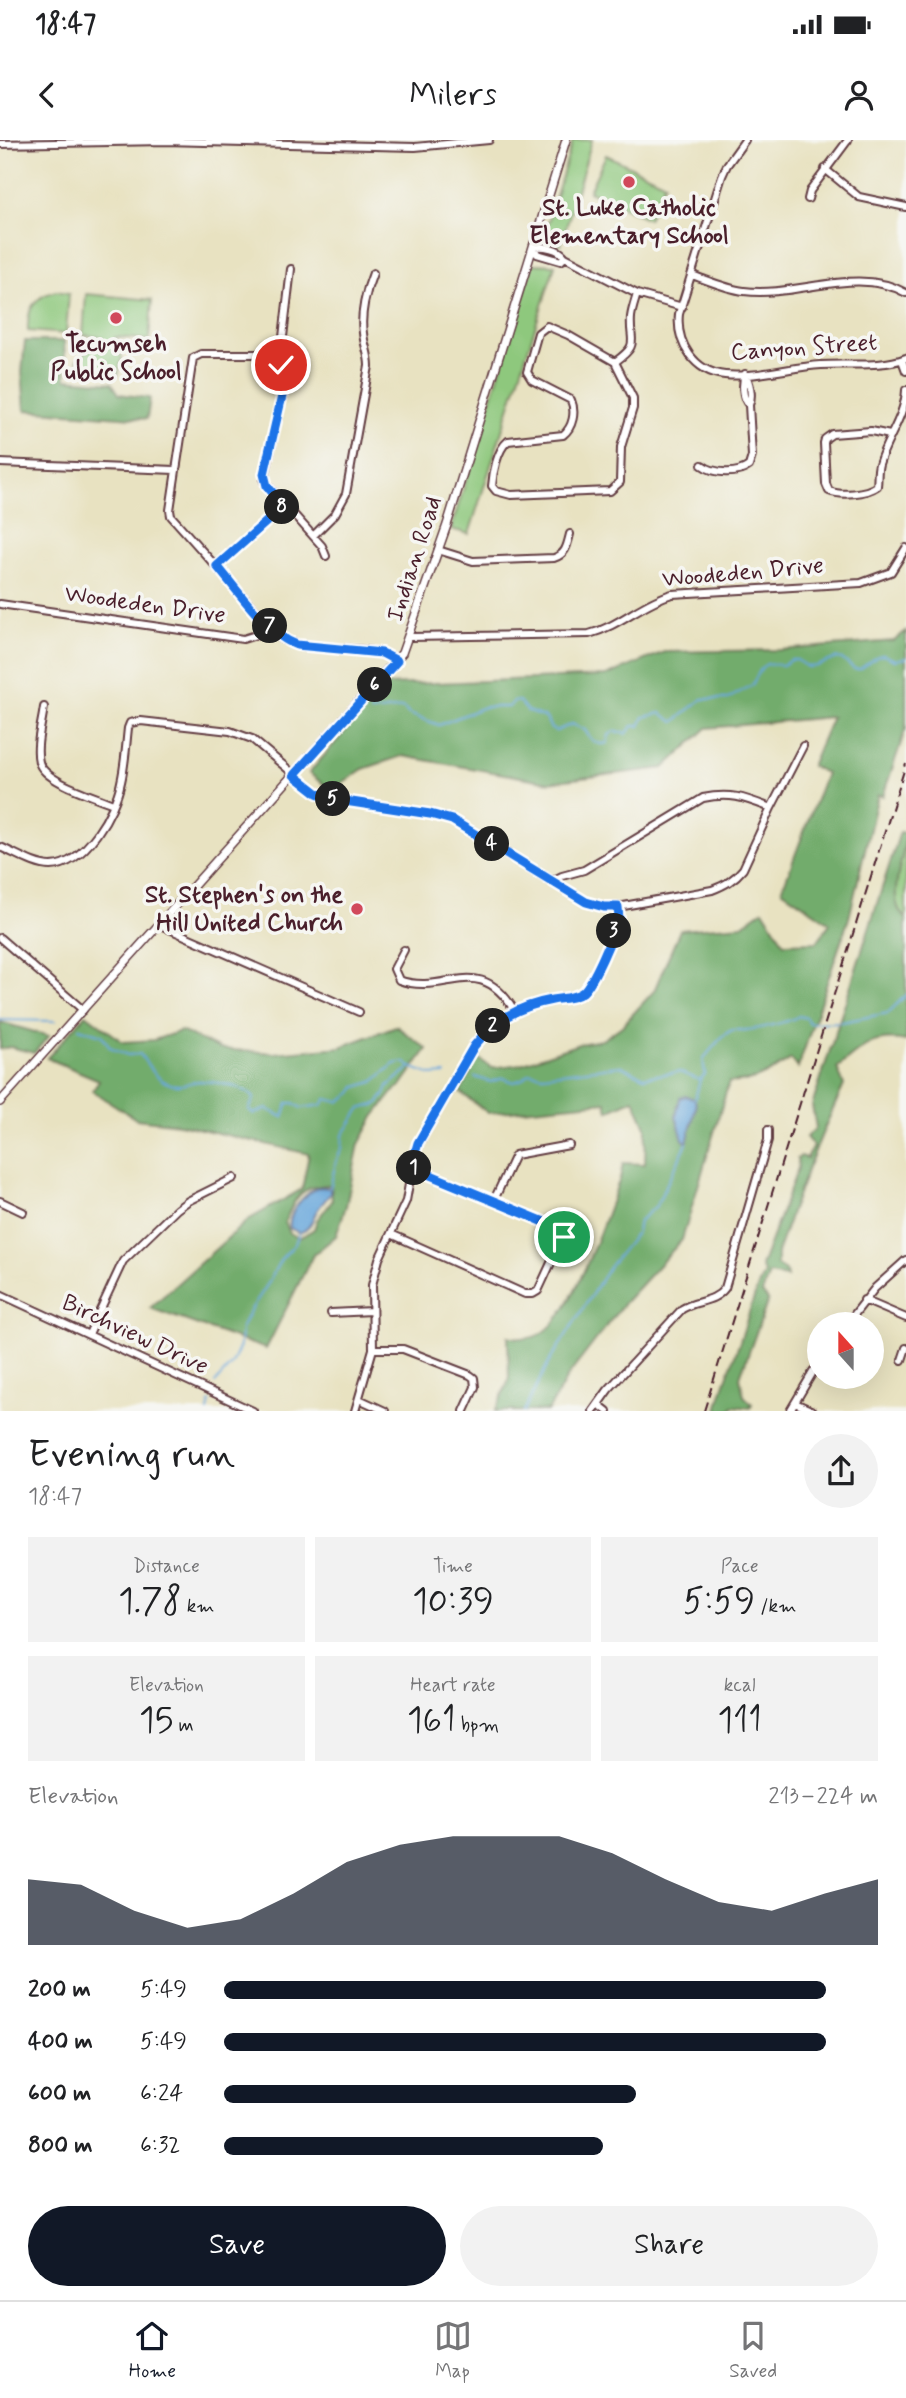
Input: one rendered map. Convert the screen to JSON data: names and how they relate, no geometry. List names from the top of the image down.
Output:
{
  "streets": {
    "street": [
      "Canyon Street",
      "Indian Road",
      "Woodeden Drive",
      "Birchview Drive"
    ]
  },
  "crossings": [
    ["Indian Road", "Woodeden Drive"]
  ],
  "places": ["St. Luke Catholic Elementary School", "Tecumseh Public School", "St. Stephen's on the Hill United Church"],
  "north": "top",
  "page": {
    "status": "18:47",
    "header": "Milers",
    "pins": [
      "8",
      "7",
      "6",
      "5",
      "4",
      "3",
      "2",
      "1"
    ],
    "heading": ["Evening run", "18:47"],
    "stats": [
      ["Distance", "1.78 km"],
      ["Time", "10:39"],
      ["Pace", "5:59 /km"],
      ["Elevation", "15 m"],
      ["Heart rate", "161 bpm"],
      ["kcal", "111"]
    ],
    "chart": ["Elevation", "213–224 m"],
    "list": [
      {
        "name": "200 m",
        "note": "5:49"
      },
      {
        "name": "400 m",
        "note": "5:49"
      },
      {
        "name": "600 m",
        "note": "6:24"
      },
      {
        "name": "800 m",
        "note": "6:32"
      }
    ],
    "buttons": ["Save", "Share"],
    "tabs": ["Home", "Map", "Saved"]
  }
}
